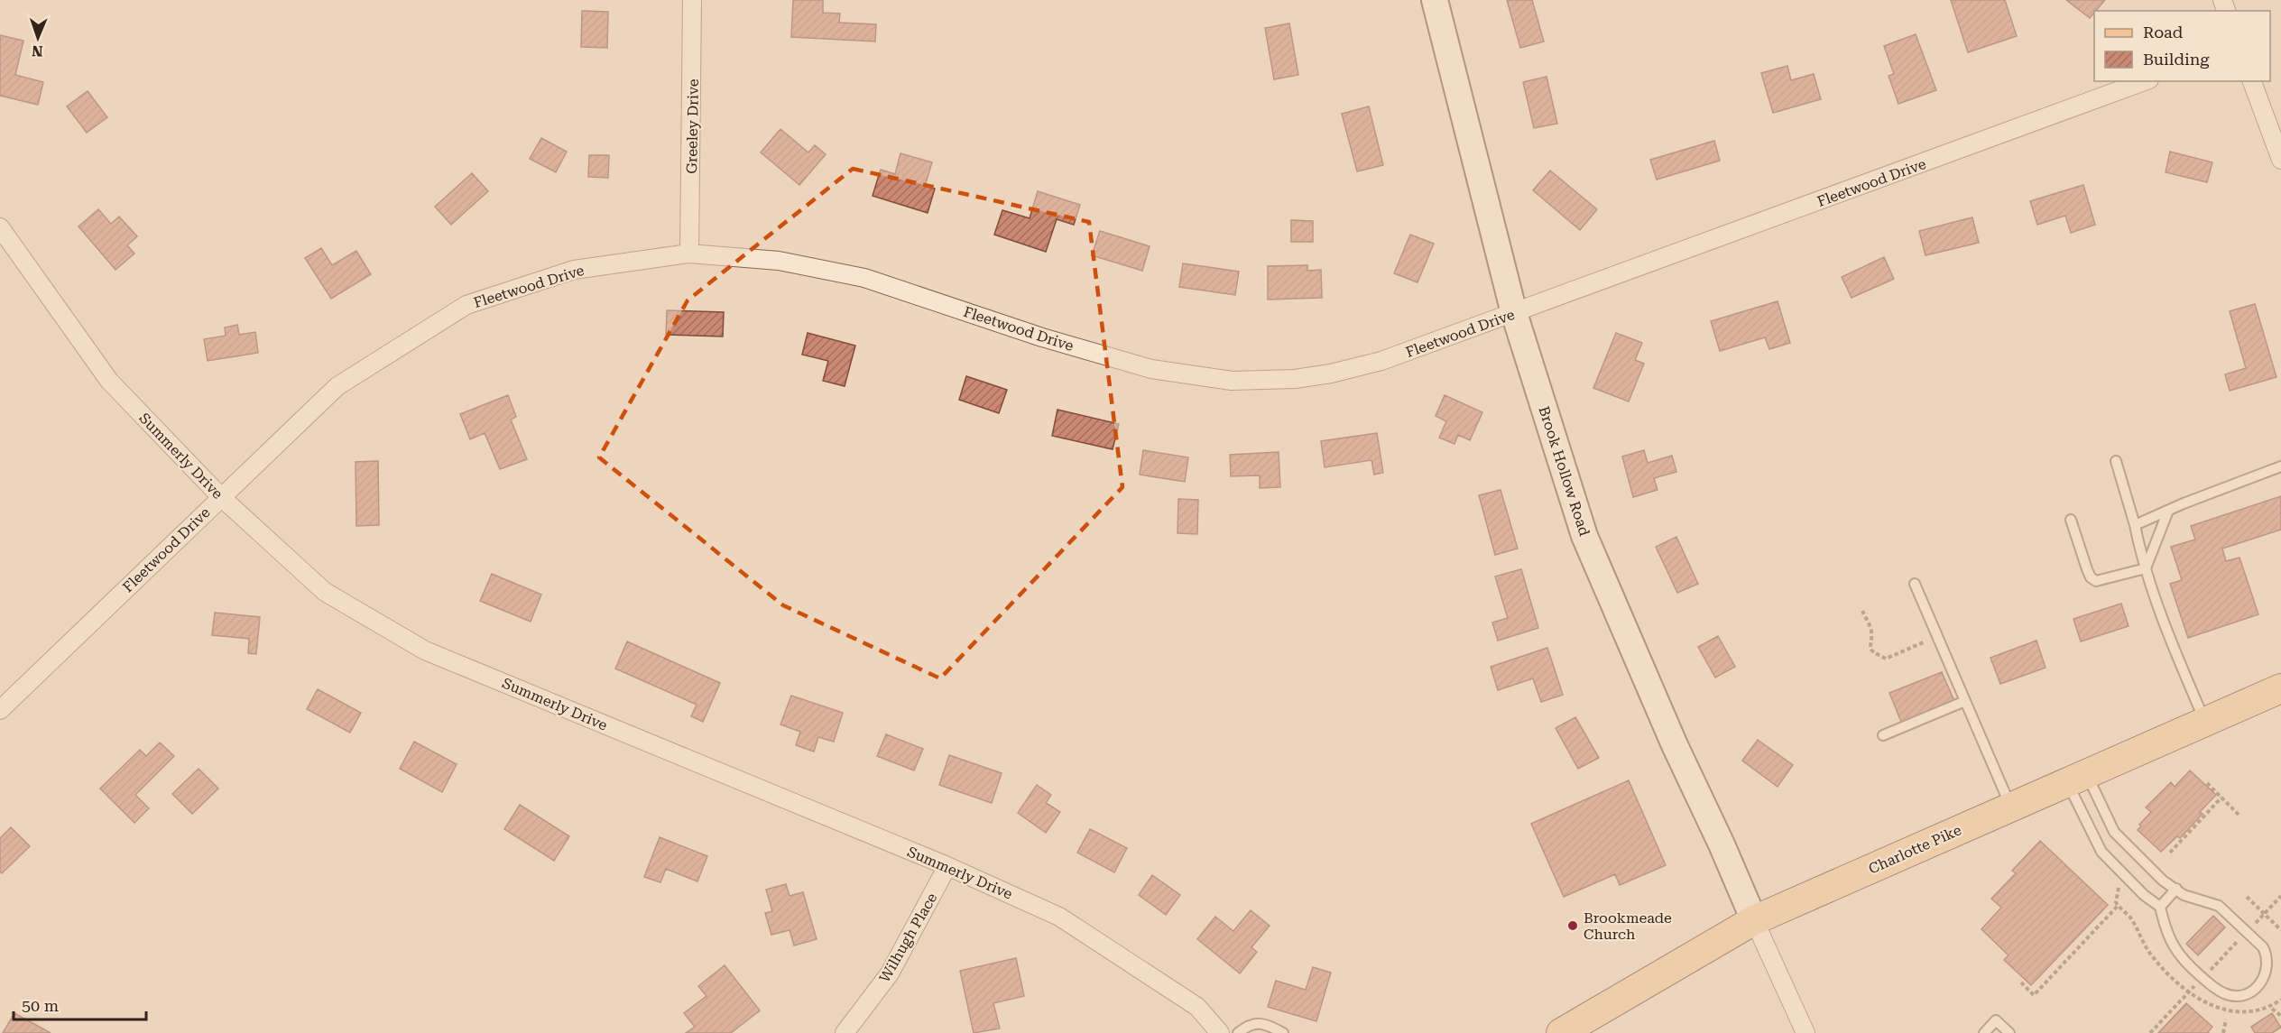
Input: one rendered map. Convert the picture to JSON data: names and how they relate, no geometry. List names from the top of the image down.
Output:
{
  "streets": {
    "main road": ["Charlotte Pike"],
    "street": [
      "Greeley Drive",
      "Fleetwood Drive",
      "Summerly Drive",
      "Brook Hollow Road",
      "Wilhugh Place"
    ]
  },
  "crossings": [
    ["Greeley Drive", "Fleetwood Drive"],
    ["Fleetwood Drive", "Summerly Drive"],
    ["Fleetwood Drive", "Brook Hollow Road"],
    ["Summerly Drive", "Wilhugh Place"],
    ["Brook Hollow Road", "Charlotte Pike"]
  ],
  "places": ["Brookmeade Church"],
  "legend": ["Road", "Building"],
  "scale_bar": "50 m",
  "north": "bottom"
}
